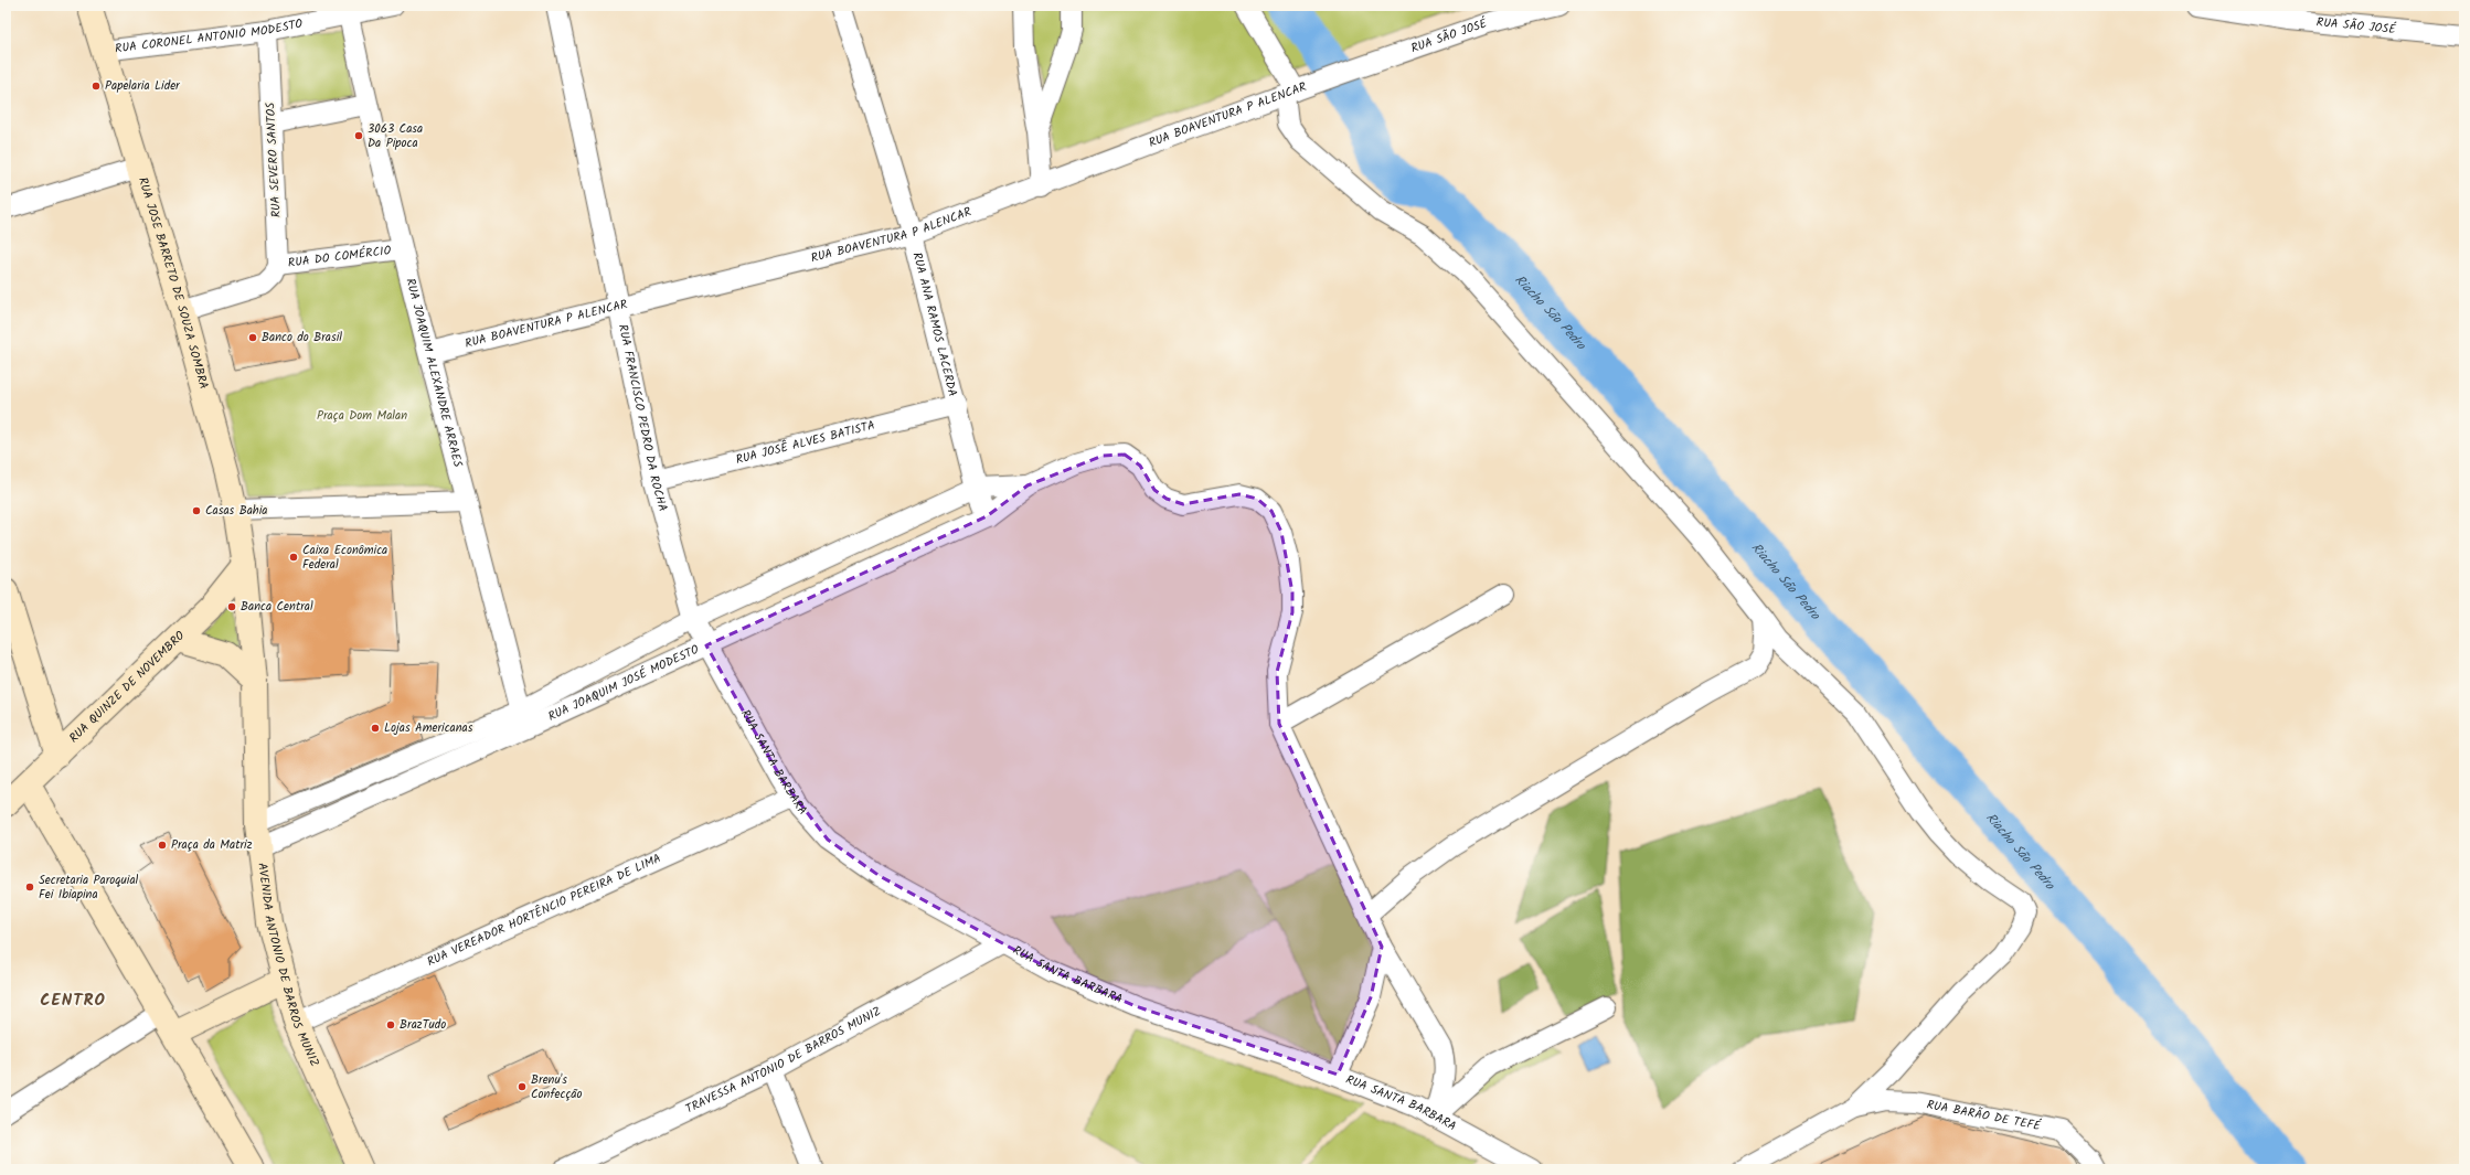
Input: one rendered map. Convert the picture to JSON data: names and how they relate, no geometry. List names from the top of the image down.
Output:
{
  "streets": {
    "main road": ["RUA JOSE BARRETO DE SOUZA SOMBRA", "RUA QUINZE DE NOVEMBRO", "AVENIDA ANTONIO DE BARROS MUNIZ"],
    "street": [
      "RUA SÃO JOSÉ",
      "RUA CORONEL ANTONIO MODESTO",
      "RUA BOAVENTURA P ALENCAR",
      "RUA SEVERO SANTOS",
      "RUA DO COMÉRCIO",
      "RUA ANA RAMOS LACERDA",
      "RUA JOAQUIM ALEXANDRE ARRAES",
      "RUA FRANCISCO PEDRO DA ROCHA",
      "RUA JOSÊ ALVES BATISTA",
      "RUA JOAQUIM JOSÉ MODESTO",
      "RUA SANTA BARBARA",
      "RUA VEREADOR HORTÊNCIO PEREIRA DE LIMA",
      "TRAVESSA ANTONIO DE BARROS MUNIZ",
      "RUA BARÃO DE TEFÉ"
    ]
  },
  "crossings": [
    ["RUA SÃO JOSÉ", "RUA BOAVENTURA P ALENCAR"],
    ["RUA CORONEL ANTONIO MODESTO", "RUA SEVERO SANTOS"],
    ["RUA CORONEL ANTONIO MODESTO", "RUA JOSE BARRETO DE SOUZA SOMBRA"],
    ["RUA CORONEL ANTONIO MODESTO", "RUA JOAQUIM ALEXANDRE ARRAES"],
    ["RUA BOAVENTURA P ALENCAR", "RUA ANA RAMOS LACERDA"],
    ["RUA BOAVENTURA P ALENCAR", "RUA JOAQUIM ALEXANDRE ARRAES"],
    ["RUA BOAVENTURA P ALENCAR", "RUA FRANCISCO PEDRO DA ROCHA"],
    ["RUA SEVERO SANTOS", "RUA DO COMÉRCIO"],
    ["RUA DO COMÉRCIO", "RUA JOAQUIM ALEXANDRE ARRAES"],
    ["RUA JOSE BARRETO DE SOUZA SOMBRA", "RUA QUINZE DE NOVEMBRO"],
    ["RUA JOSE BARRETO DE SOUZA SOMBRA", "AVENIDA ANTONIO DE BARROS MUNIZ"],
    ["RUA ANA RAMOS LACERDA", "RUA JOSÊ ALVES BATISTA"],
    ["RUA ANA RAMOS LACERDA", "RUA JOAQUIM JOSÉ MODESTO"],
    ["RUA JOAQUIM ALEXANDRE ARRAES", "RUA JOAQUIM JOSÉ MODESTO"],
    ["RUA FRANCISCO PEDRO DA ROCHA", "RUA JOSÊ ALVES BATISTA"],
    ["RUA FRANCISCO PEDRO DA ROCHA", "RUA JOAQUIM JOSÉ MODESTO"],
    ["RUA FRANCISCO PEDRO DA ROCHA", "RUA SANTA BARBARA"],
    ["RUA JOAQUIM JOSÉ MODESTO", "RUA SANTA BARBARA"],
    ["RUA JOAQUIM JOSÉ MODESTO", "AVENIDA ANTONIO DE BARROS MUNIZ"],
    ["RUA QUINZE DE NOVEMBRO", "AVENIDA ANTONIO DE BARROS MUNIZ"],
    ["RUA SANTA BARBARA", "RUA VEREADOR HORTÊNCIO PEREIRA DE LIMA"],
    ["RUA SANTA BARBARA", "TRAVESSA ANTONIO DE BARROS MUNIZ"],
    ["RUA VEREADOR HORTÊNCIO PEREIRA DE LIMA", "AVENIDA ANTONIO DE BARROS MUNIZ"]
  ],
  "districts": ["CENTRO"],
  "water": ["Riacho São Pedro"],
  "parks": ["Praça Dom Malan"],
  "places": [
    "Papelaria Lider",
    "3063 Casa Da Pipoca",
    "Banco do Brasil",
    "Casas Bahia",
    "Caixa Econômica Federal",
    "Banca Central",
    "Lojas Americanas",
    "Praça da Matriz",
    "Secretaria Paroquial Fei Ibiapina",
    "BrazTudo",
    "Brenu's Confecção"
  ]
}
